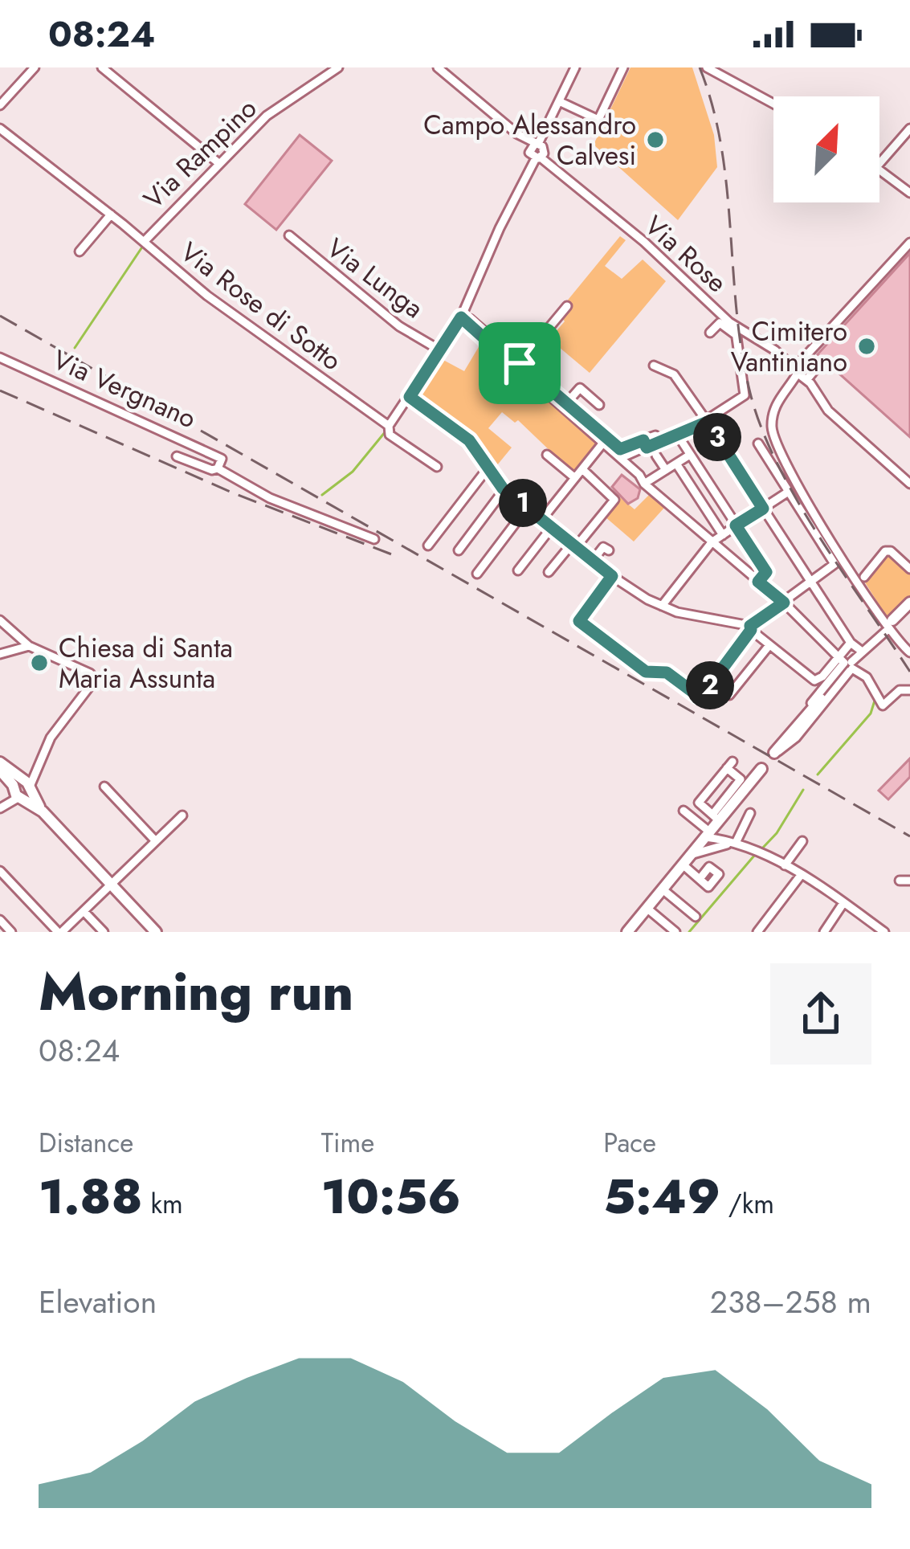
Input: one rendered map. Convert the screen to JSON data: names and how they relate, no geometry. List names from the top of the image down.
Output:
{
  "streets": {
    "street": [
      "Via Rampino",
      "Via Rose",
      "Via Lunga",
      "Via Rose di Sotto",
      "Via Vergnano"
    ]
  },
  "crossings": [
    ["Via Rampino", "Via Rose di Sotto"],
    ["Via Rose", "Via Lunga"],
    ["Via Lunga", "Via Rose di Sotto"]
  ],
  "places": ["Campo Alessandro Calvesi", "Cimitero Vantiniano", "Chiesa di Santa Maria Assunta"],
  "north": "top right",
  "page": {
    "status": "08:24",
    "pins": ["3", "1", "2"],
    "heading": ["Morning run", "08:24"],
    "stats": [
      ["Distance", "1.88 km"],
      ["Time", "10:56"],
      ["Pace", "5:49 /km"]
    ],
    "chart": ["Elevation", "238–258 m"]
  }
}
